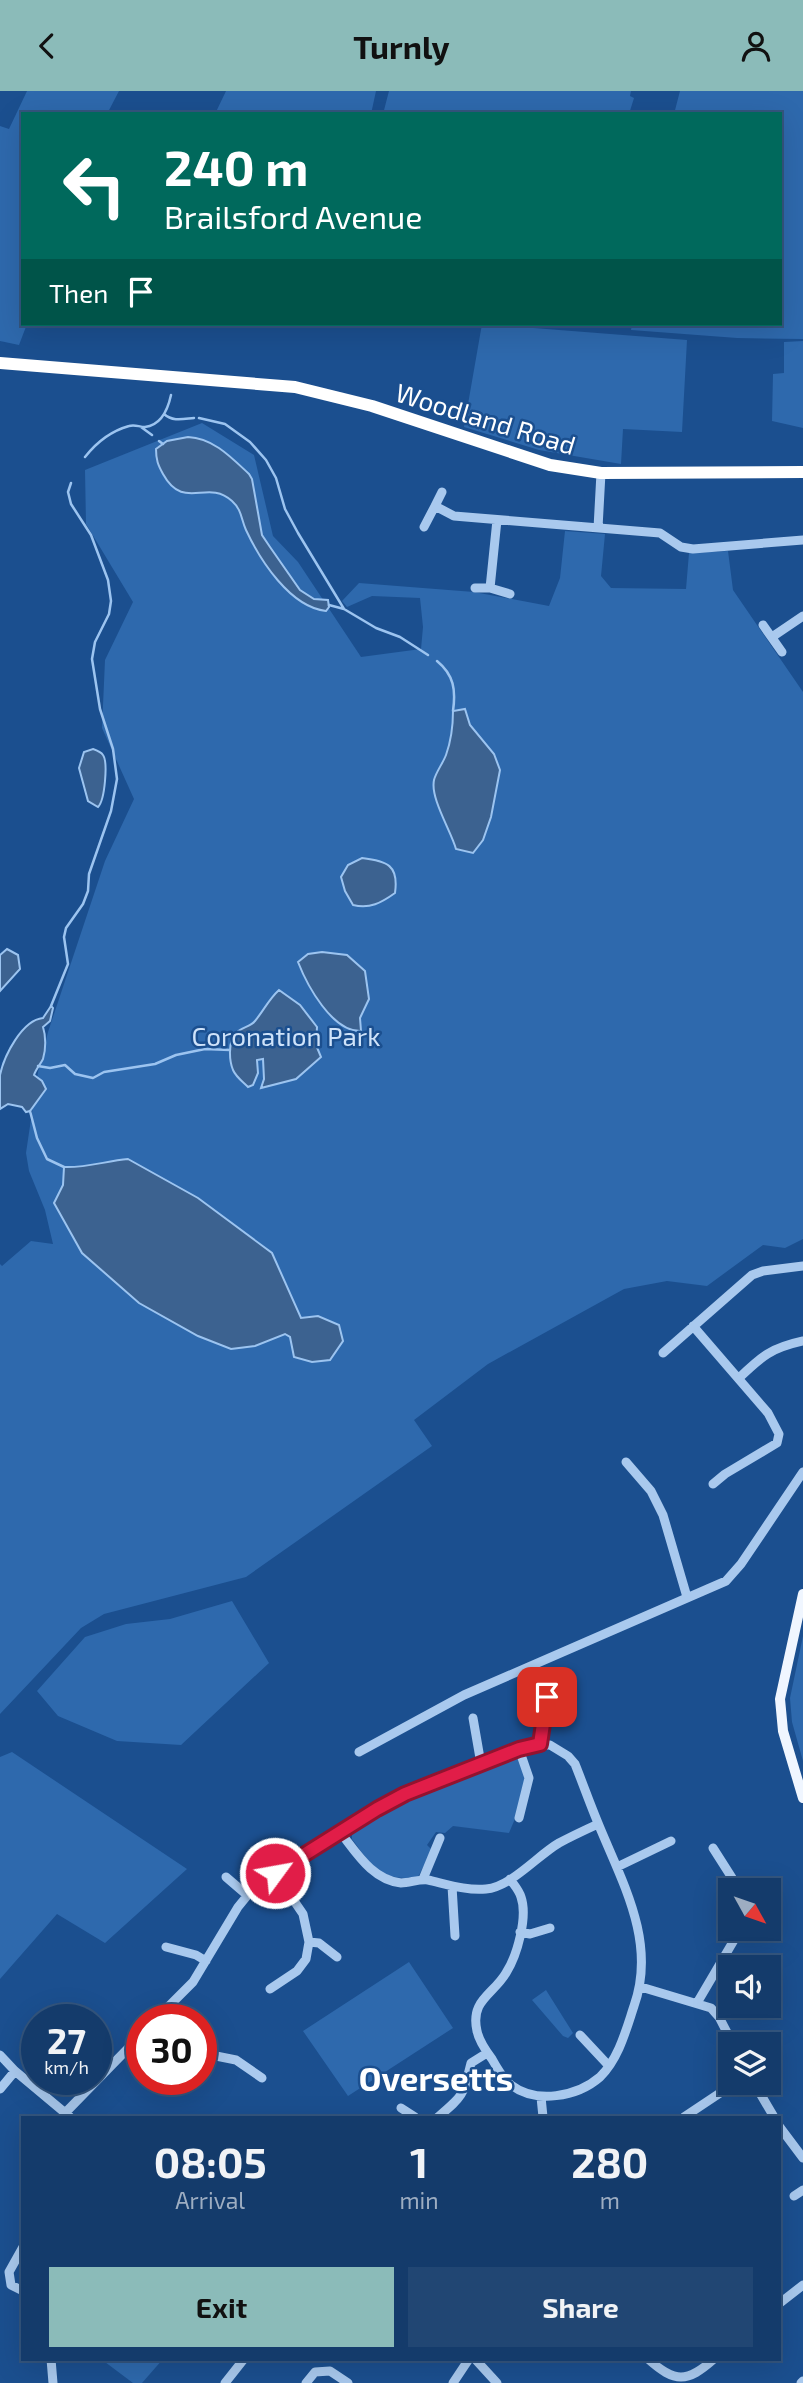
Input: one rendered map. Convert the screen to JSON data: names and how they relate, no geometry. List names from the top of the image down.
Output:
{
  "streets": {
    "highway": ["Woodland Road"]
  },
  "districts": ["Oversetts"],
  "parks": ["Coronation Park"],
  "north": "bottom right",
  "page": {
    "header": "Turnly",
    "turn": ["240 m", "Brailsford Avenue"],
    "then": "Then",
    "speed": "27 km/h",
    "limit": "30",
    "eta": [
      "08:05",
      "Arrival",
      "1",
      "min",
      "280",
      "m"
    ],
    "buttons": ["Exit", "Share"]
  }
}
